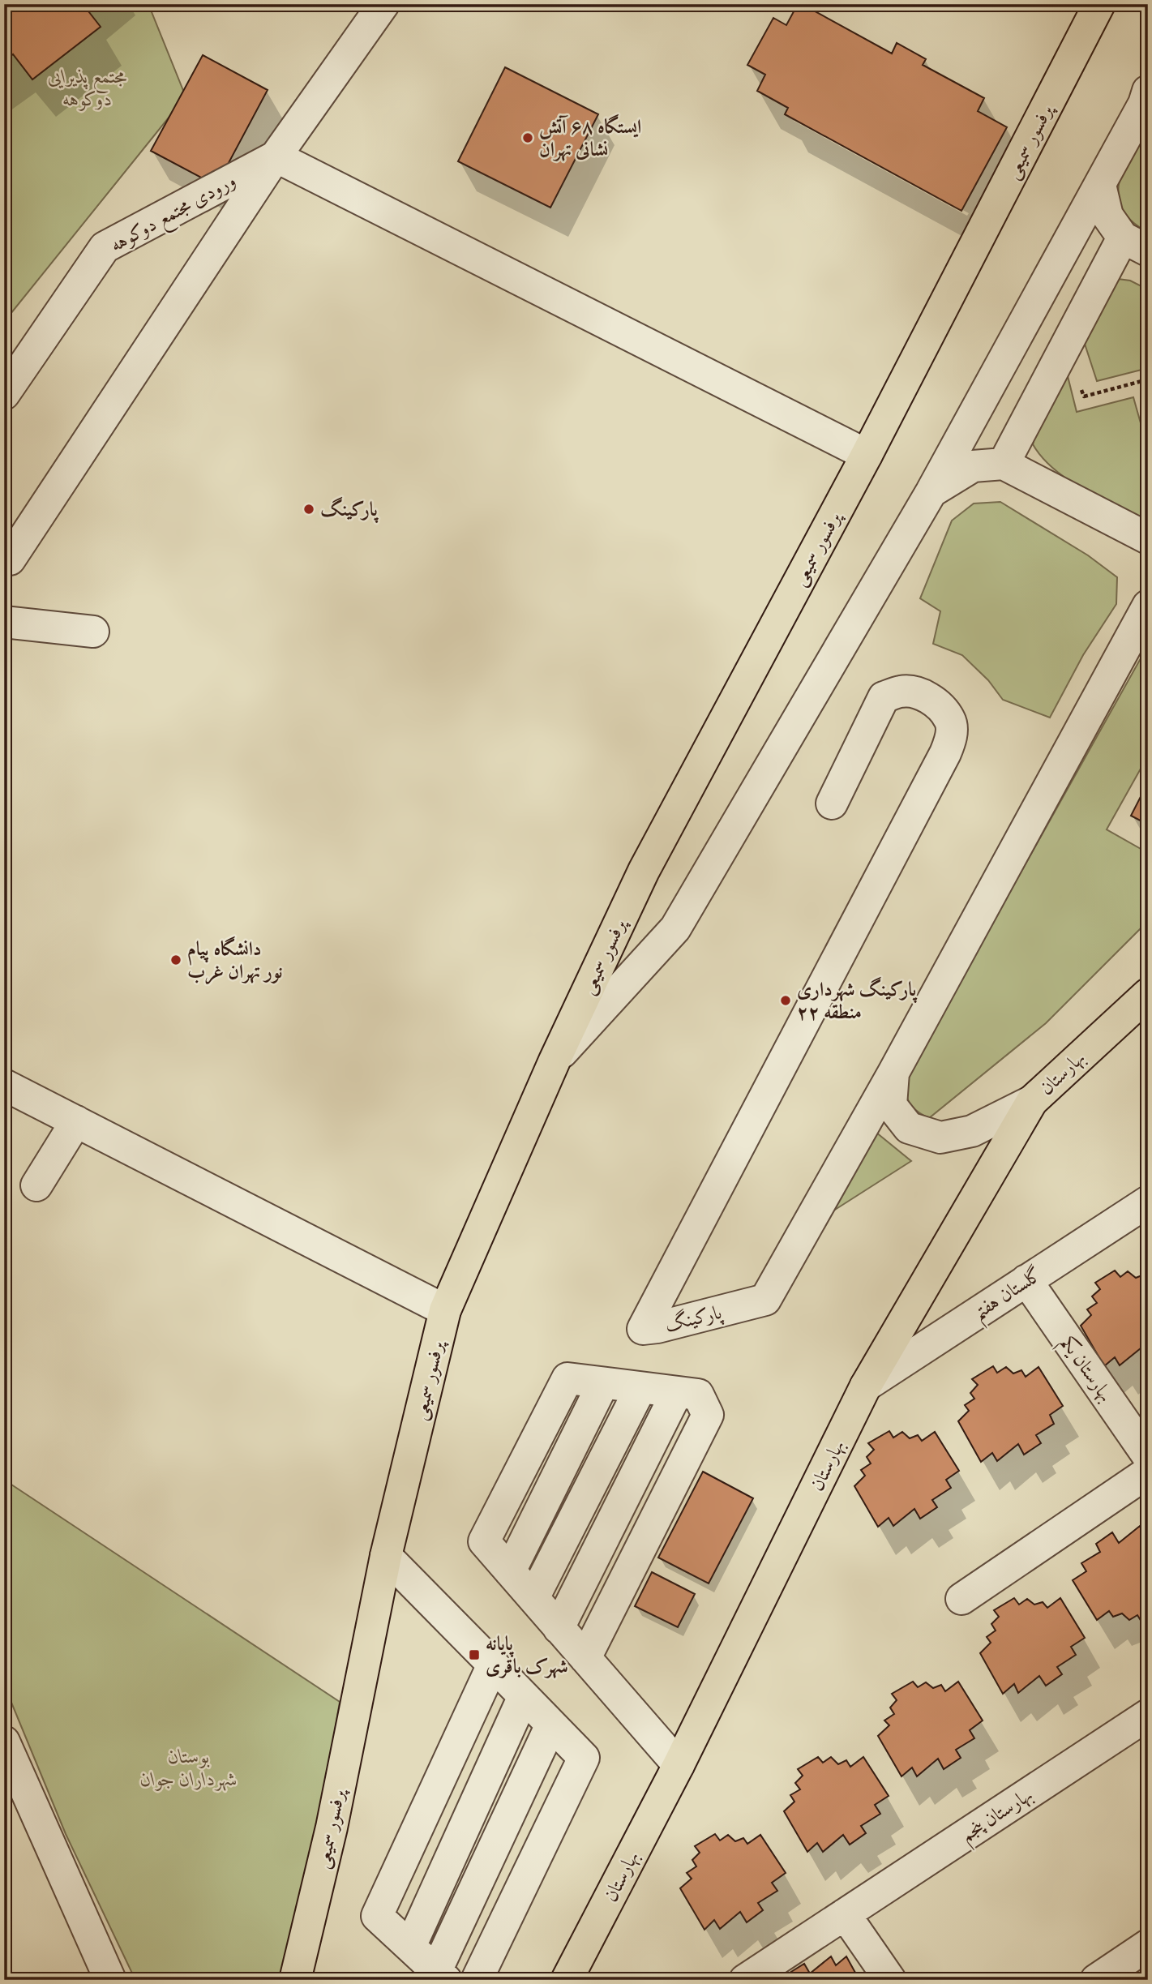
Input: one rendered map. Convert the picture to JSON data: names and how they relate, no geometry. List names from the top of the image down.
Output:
{
  "streets": {
    "main road": ["پرفسور سمیعی", "بهارستان"],
    "street": [
      "ورودی مجتمع دوکوهه",
      "گلستان هفتم",
      "پارکینگ",
      "بهارستان یکم",
      "بهارستان پنجم"
    ]
  },
  "crossings": [
    ["بهارستان", "گلستان هفتم"],
    ["گلستان هفتم", "بهارستان یکم"]
  ],
  "parks": ["مجتمع پذیرایی دوکوهه", "بوستان شهرداران جوان"],
  "places": {
    "other": [
      "ایستگاه ۶۸ آتش نشانی تهران",
      "پارکینگ",
      "دانشگاه پیام نور تهران غرب",
      "پارکینگ شهرداری منطقه ۲۲"
    ],
    "transit": ["پایانه شهرک باقری"]
  }
}
